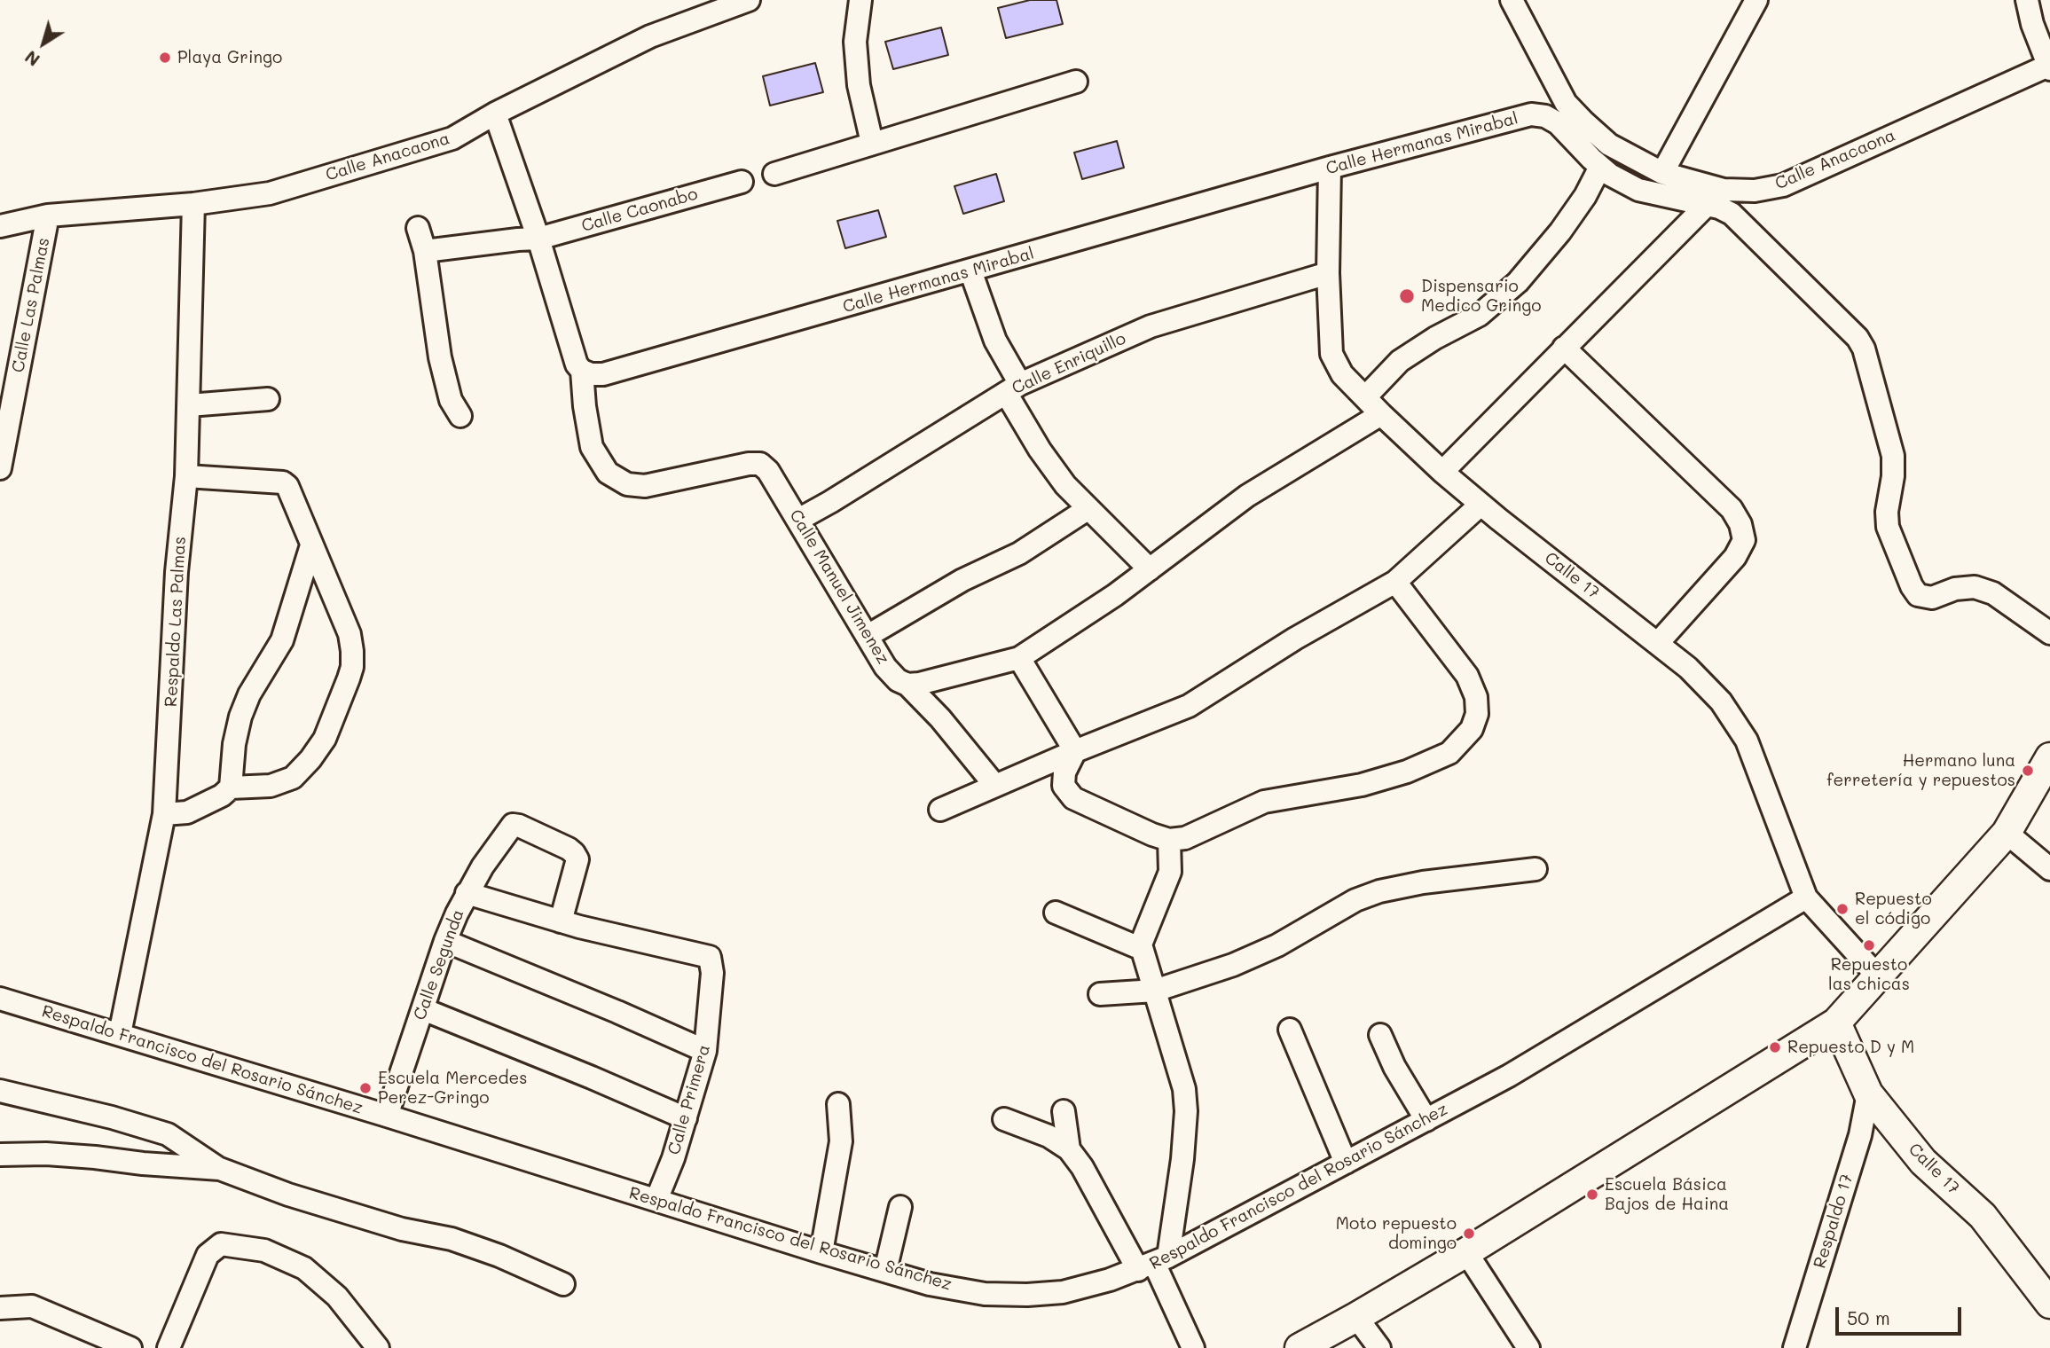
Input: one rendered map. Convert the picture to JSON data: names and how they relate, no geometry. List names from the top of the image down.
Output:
{
  "streets": {
    "main road": ["Calle 17"],
    "street": [
      "Calle Hermanas Mirabal",
      "Calle Anacaona",
      "Calle Caonabo",
      "Calle Las Palmas",
      "Calle Enriquillo",
      "Calle Manuel Jimenez",
      "Respaldo Las Palmas",
      "Calle Segunda",
      "Respaldo Francisco del Rosario Sánchez",
      "Calle Primera",
      "Respaldo 17"
    ]
  },
  "crossings": [
    ["Calle Hermanas Mirabal", "Calle 17"],
    ["Calle Hermanas Mirabal", "Calle Manuel Jimenez"],
    ["Calle Anacaona", "Calle Las Palmas"],
    ["Calle Anacaona", "Respaldo Las Palmas"],
    ["Calle Enriquillo", "Calle 17"],
    ["Calle Enriquillo", "Calle Manuel Jimenez"],
    ["Calle 17", "Respaldo Francisco del Rosario Sánchez"],
    ["Calle 17", "Respaldo 17"],
    ["Respaldo Las Palmas", "Respaldo Francisco del Rosario Sánchez"],
    ["Calle Segunda", "Respaldo Francisco del Rosario Sánchez"],
    ["Calle Segunda", "Calle Primera"],
    ["Respaldo Francisco del Rosario Sánchez", "Calle Primera"]
  ],
  "places": [
    "Playa Gringo",
    "Dispensario Medico Gringo",
    "Hermano luna ferretería y repuestos",
    "Repuesto el código",
    "Repuesto las chicas",
    "Repuesto D y M",
    "Escuela Mercedes Perez-Gringo",
    "Escuela Básica Bajos de Haina",
    "Moto repuesto domingo"
  ],
  "scale_bar": "50 m",
  "north": "bottom left"
}
